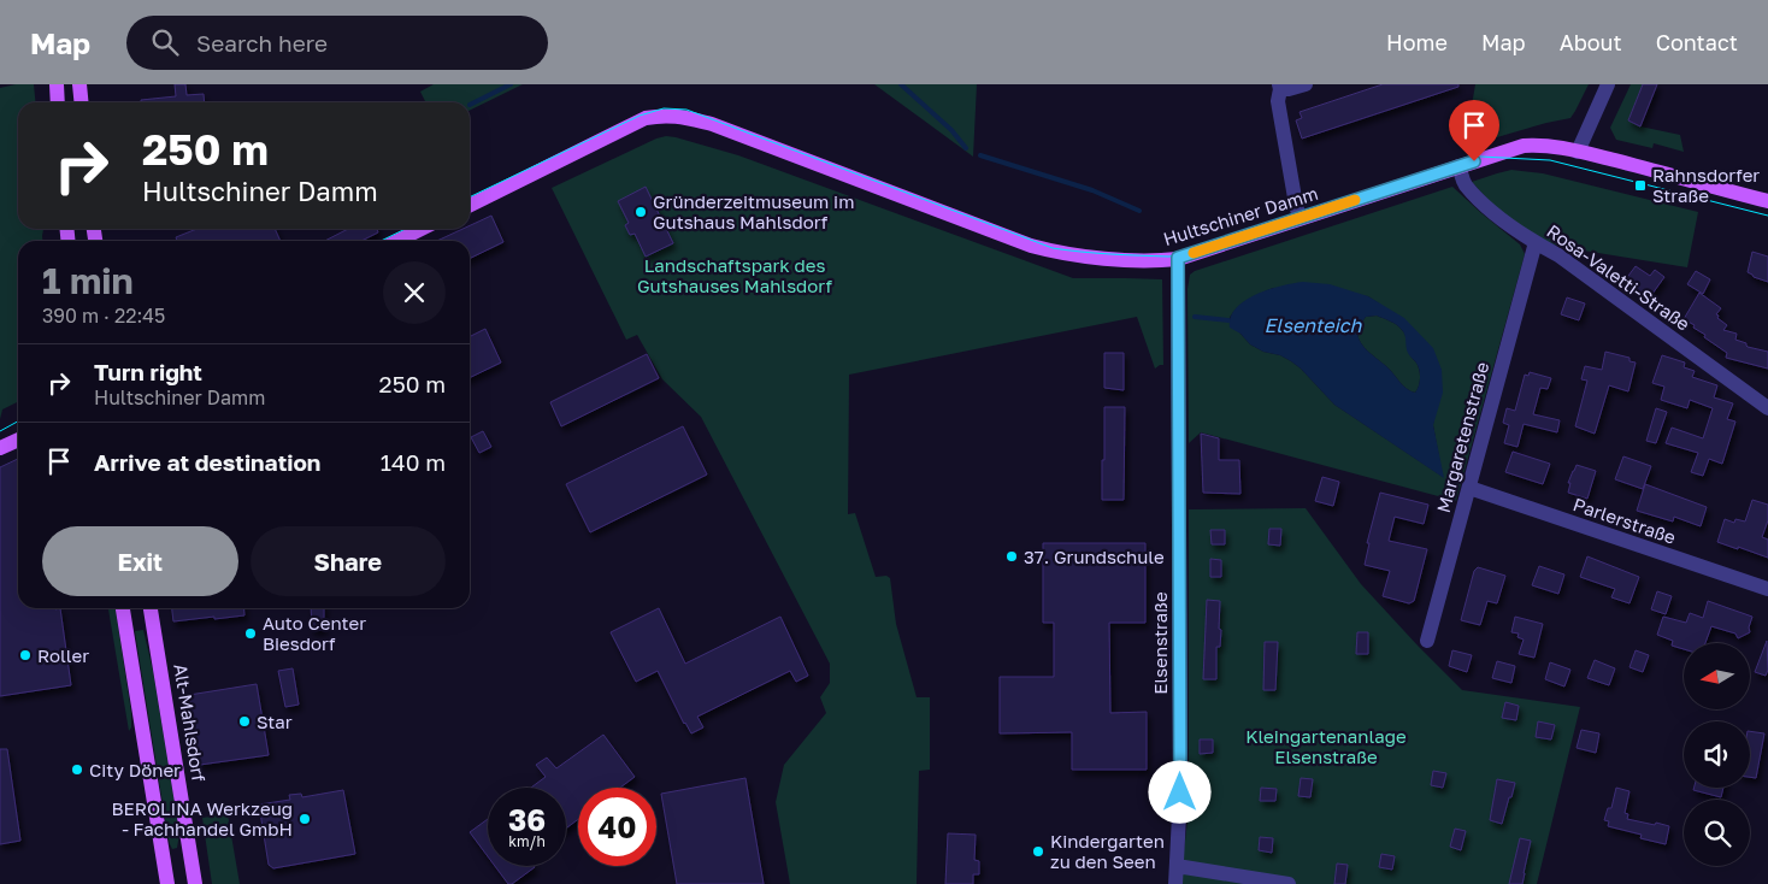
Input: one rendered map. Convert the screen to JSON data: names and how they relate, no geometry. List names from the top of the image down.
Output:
{
  "streets": {
    "main road": ["Hultschiner Damm", "Alt-Mahlsdorf"],
    "street": [
      "Rosa-Valetti-Straße",
      "Margaretenstraße",
      "Parlerstraße",
      "Elsenstraße"
    ]
  },
  "crossings": [
    ["Hultschiner Damm", "Rosa-Valetti-Straße"],
    ["Hultschiner Damm", "Elsenstraße"],
    ["Rosa-Valetti-Straße", "Margaretenstraße"],
    ["Margaretenstraße", "Parlerstraße"]
  ],
  "water": ["Elsenteich"],
  "parks": ["Landschaftspark des Gutshauses Mahlsdorf", "Kleingartenanlage Elsenstraße"],
  "places": {
    "transit": ["Rahnsdorfer Straße"],
    "other": [
      "Gründerzeitmuseum im Gutshaus Mahlsdorf",
      "37. Grundschule",
      "Auto Center Biesdorf",
      "Roller",
      "Star",
      "City Döner",
      "BEROLINA Werkzeug - Fachhandel GmbH",
      "Kindergarten zu den Seen"
    ]
  },
  "north": "left",
  "page": {
    "header": "Map",
    "search": "Search here",
    "nav": [
      "Home",
      "Map",
      "About",
      "Contact"
    ],
    "turn": ["250 m", "Hultschiner Damm"],
    "heading": ["1 min", "390 m · 22:45"],
    "list": [
      {
        "name": "Turn right",
        "note": "Hultschiner Damm",
        "value": "250 m"
      },
      {
        "name": "Arrive at destination",
        "value": "140 m"
      }
    ],
    "buttons": ["Exit", "Share"],
    "speed": "36 km/h",
    "limit": "40"
  }
}
